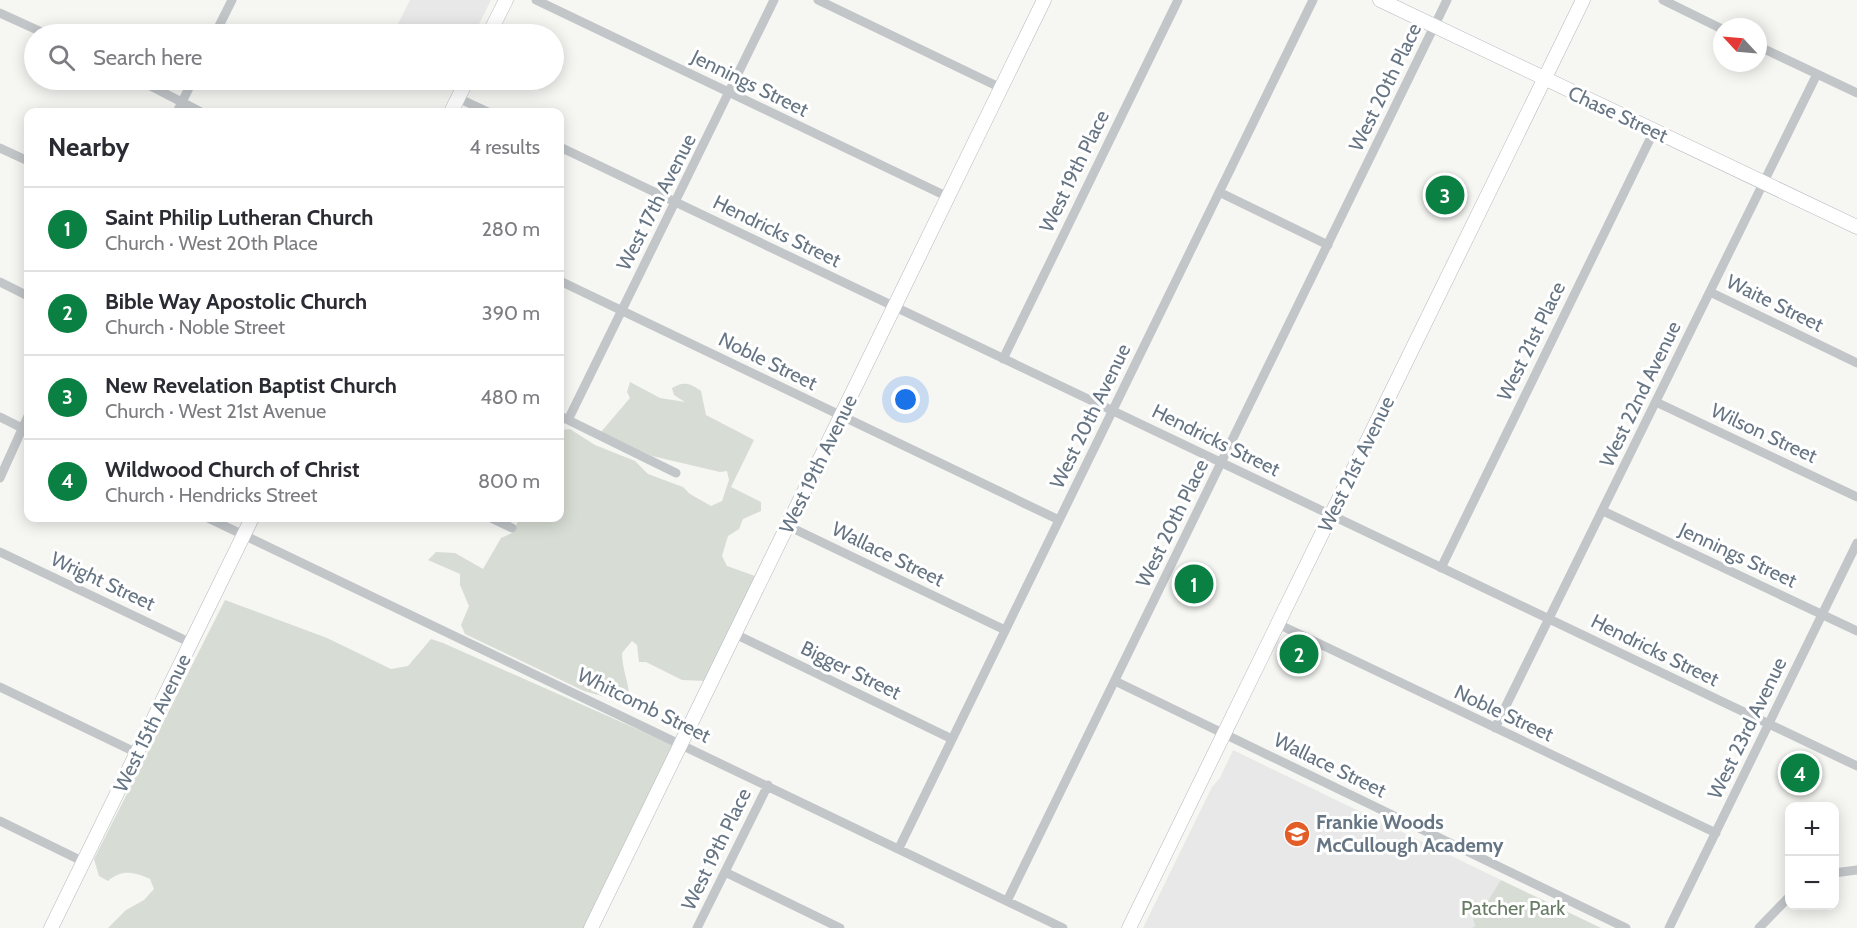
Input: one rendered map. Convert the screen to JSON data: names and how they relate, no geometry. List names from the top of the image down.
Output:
{
  "streets": {
    "street": [
      "Jennings Street",
      "West 20th Place",
      "Chase Street",
      "West 19th Place",
      "West 17th Avenue",
      "Hendricks Street",
      "Waite Street",
      "West 21st Place",
      "Noble Street",
      "West 22nd Avenue",
      "West 20th Avenue",
      "Wilson Street",
      "West 19th Avenue",
      "West 21st Avenue",
      "Wallace Street",
      "Wright Street",
      "Bigger Street",
      "Whitcomb Street",
      "West 15th Avenue",
      "West 23rd Avenue"
    ]
  },
  "crossings": [
    ["Jennings Street", "West 17th Avenue"],
    ["Jennings Street", "West 22nd Avenue"],
    ["Jennings Street", "West 19th Avenue"],
    ["Jennings Street", "West 23rd Avenue"],
    ["West 20th Place", "Chase Street"],
    ["West 20th Place", "Hendricks Street"],
    ["West 20th Place", "Wallace Street"],
    ["West 20th Place", "Whitcomb Street"],
    ["Chase Street", "West 21st Place"],
    ["Chase Street", "West 22nd Avenue"],
    ["Chase Street", "West 21st Avenue"],
    ["West 19th Place", "Hendricks Street"],
    ["West 19th Place", "Whitcomb Street"],
    ["West 17th Avenue", "Hendricks Street"],
    ["West 17th Avenue", "Noble Street"],
    ["Hendricks Street", "West 21st Place"],
    ["Hendricks Street", "West 22nd Avenue"],
    ["Hendricks Street", "West 20th Avenue"],
    ["Hendricks Street", "West 19th Avenue"],
    ["Hendricks Street", "West 21st Avenue"],
    ["Hendricks Street", "West 23rd Avenue"],
    ["Waite Street", "West 22nd Avenue"],
    ["Noble Street", "West 22nd Avenue"],
    ["Noble Street", "West 20th Avenue"],
    ["Noble Street", "West 19th Avenue"],
    ["Noble Street", "West 21st Avenue"],
    ["Noble Street", "West 23rd Avenue"],
    ["West 22nd Avenue", "Wilson Street"],
    ["West 20th Avenue", "Wallace Street"],
    ["West 20th Avenue", "Bigger Street"],
    ["West 20th Avenue", "Whitcomb Street"],
    ["West 19th Avenue", "Wallace Street"],
    ["West 19th Avenue", "Bigger Street"],
    ["West 19th Avenue", "Whitcomb Street"],
    ["West 21st Avenue", "Wallace Street"],
    ["Wright Street", "West 15th Avenue"],
    ["Whitcomb Street", "West 15th Avenue"]
  ],
  "parks": ["Patcher Park"],
  "places": {
    "school or university": ["Frankie Woods McCullough Academy"]
  },
  "north": "top left",
  "page": {
    "search": "Search here",
    "heading": ["Nearby", "4 results"],
    "pins": [
      "3",
      "1",
      "2",
      "4"
    ],
    "list": [
      {
        "mark": "1",
        "name": "Saint Philip Lutheran Church",
        "note": "Church · West 20th Place",
        "value": "280 m"
      },
      {
        "mark": "2",
        "name": "Bible Way Apostolic Church",
        "note": "Church · Noble Street",
        "value": "390 m"
      },
      {
        "mark": "3",
        "name": "New Revelation Baptist Church",
        "note": "Church · West 21st Avenue",
        "value": "480 m"
      },
      {
        "mark": "4",
        "name": "Wildwood Church of Christ",
        "note": "Church · Hendricks Street",
        "value": "800 m"
      }
    ],
    "map_buttons": ["+", "−"]
  }
}
